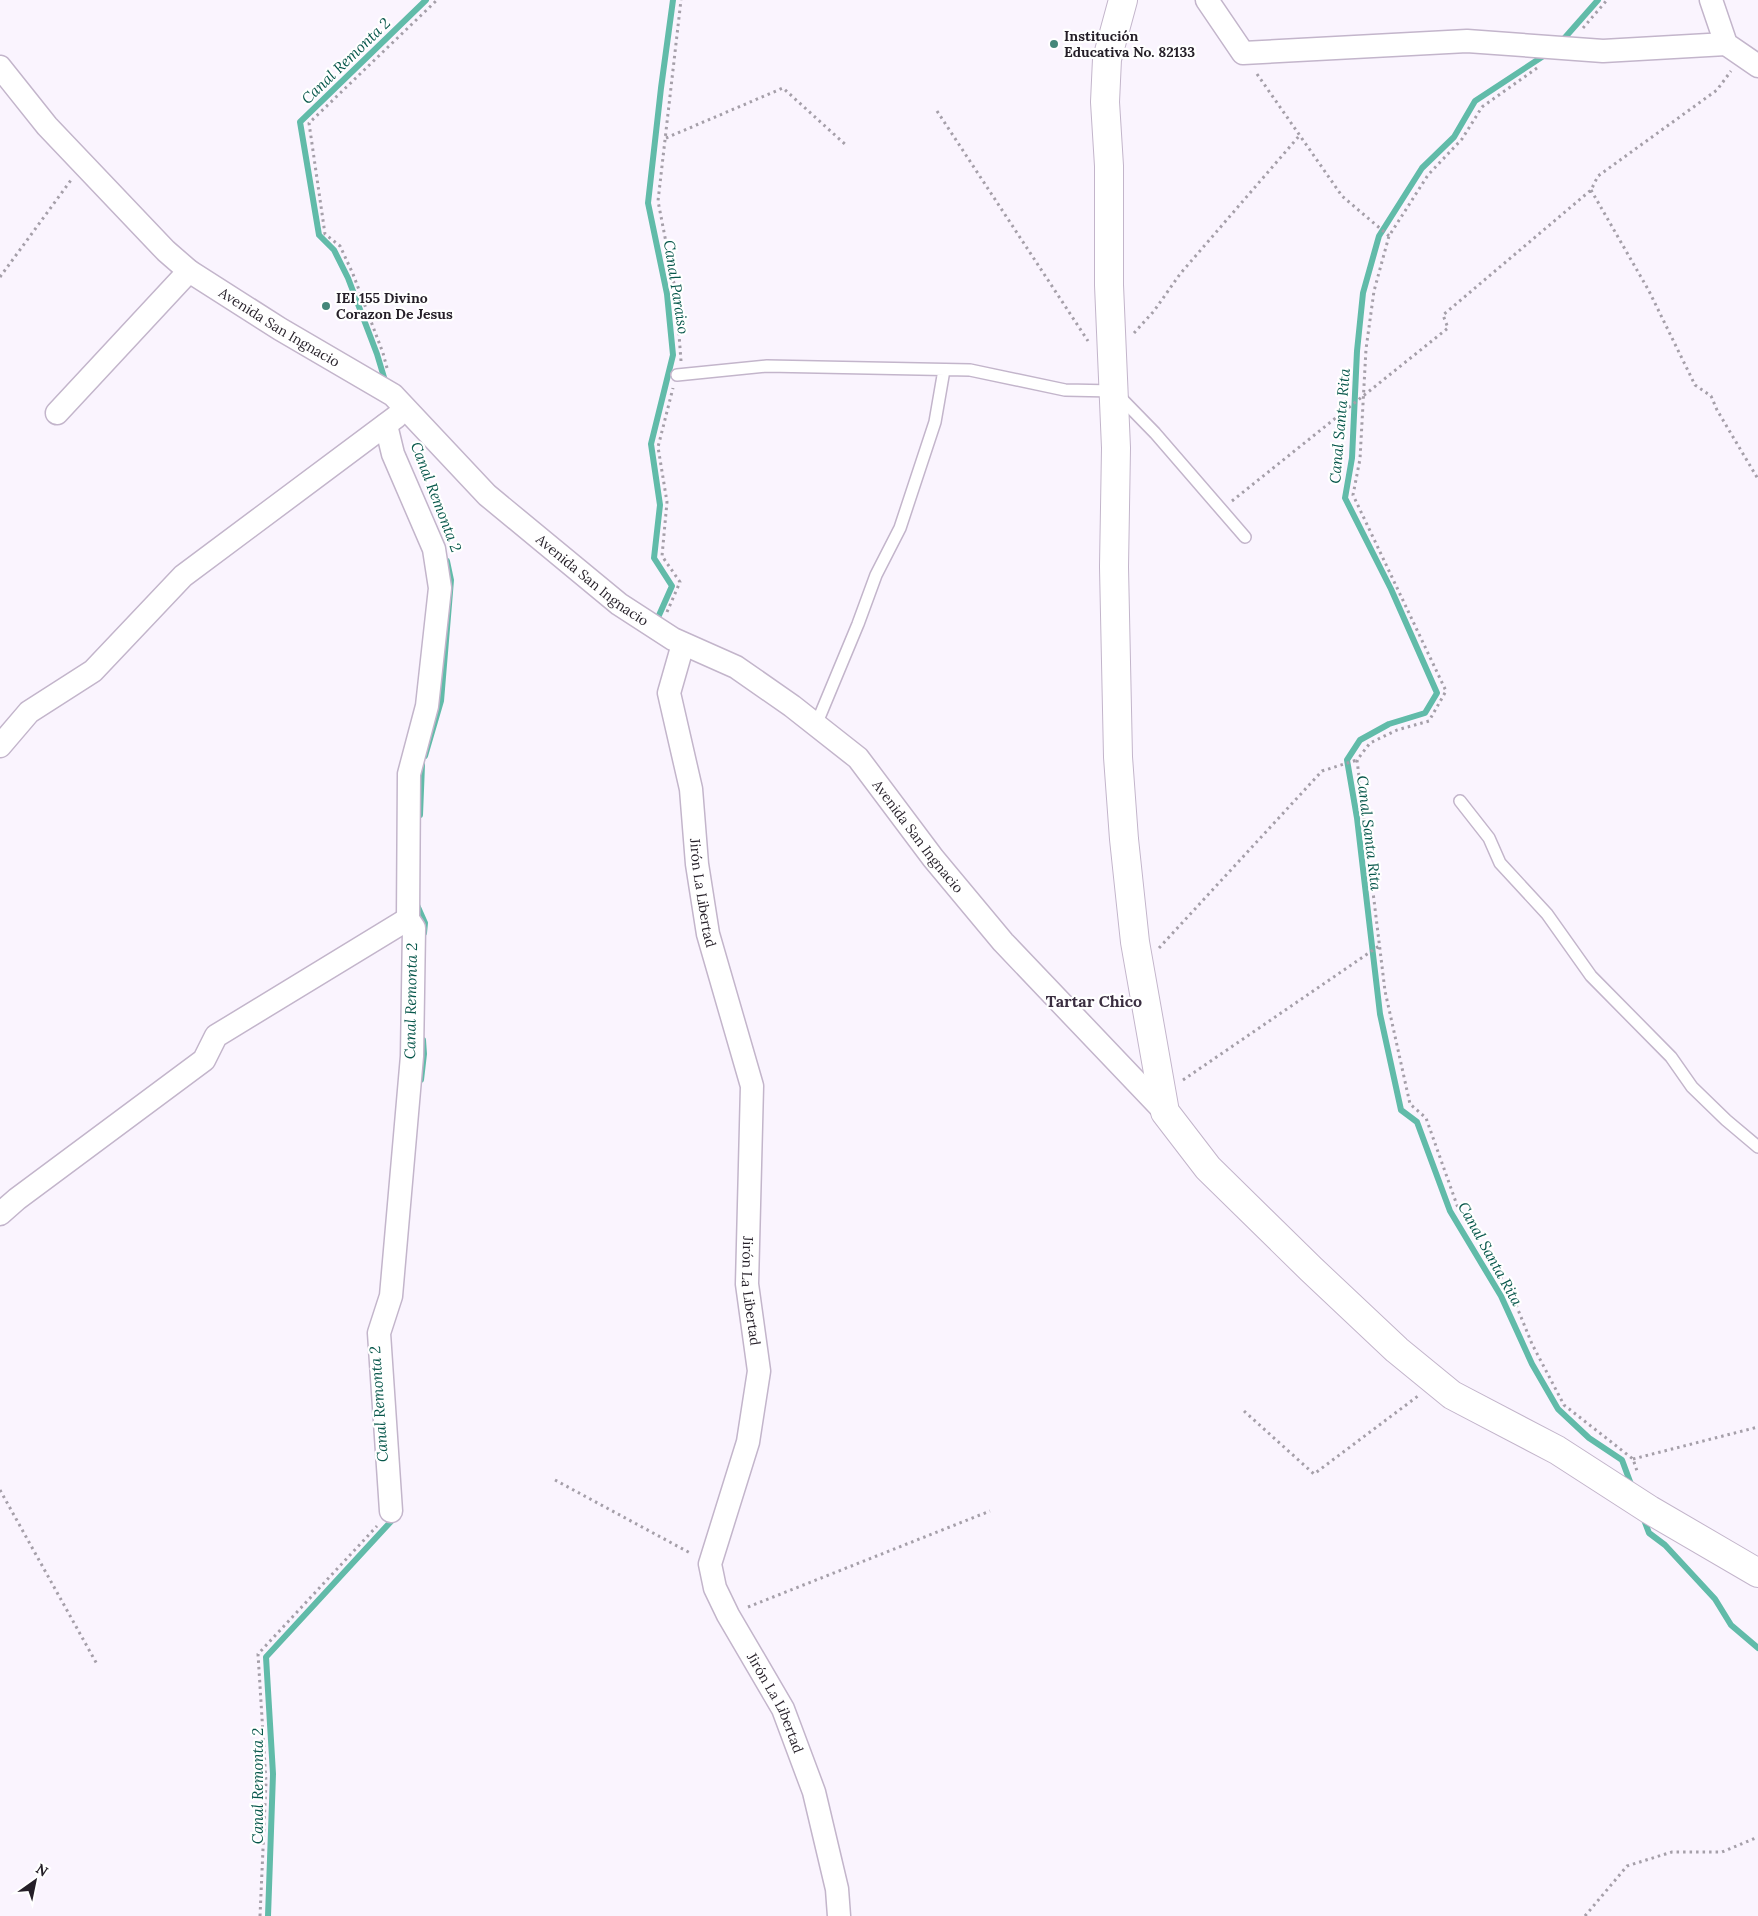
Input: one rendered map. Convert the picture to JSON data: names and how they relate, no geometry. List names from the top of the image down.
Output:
{
  "streets": {
    "street": ["Avenida San Ingnacio", "Jirón La Libertad"]
  },
  "crossings": [
    ["Avenida San Ingnacio", "Jirón La Libertad"]
  ],
  "districts": ["Tartar Chico"],
  "water": ["Canal Remonta 2", "Canal Paraiso", "Canal Santa Rita"],
  "places": ["Institución Educativa No. 82133", "IEI 155 Divino Corazon De Jesus"],
  "north": "top right"
}
